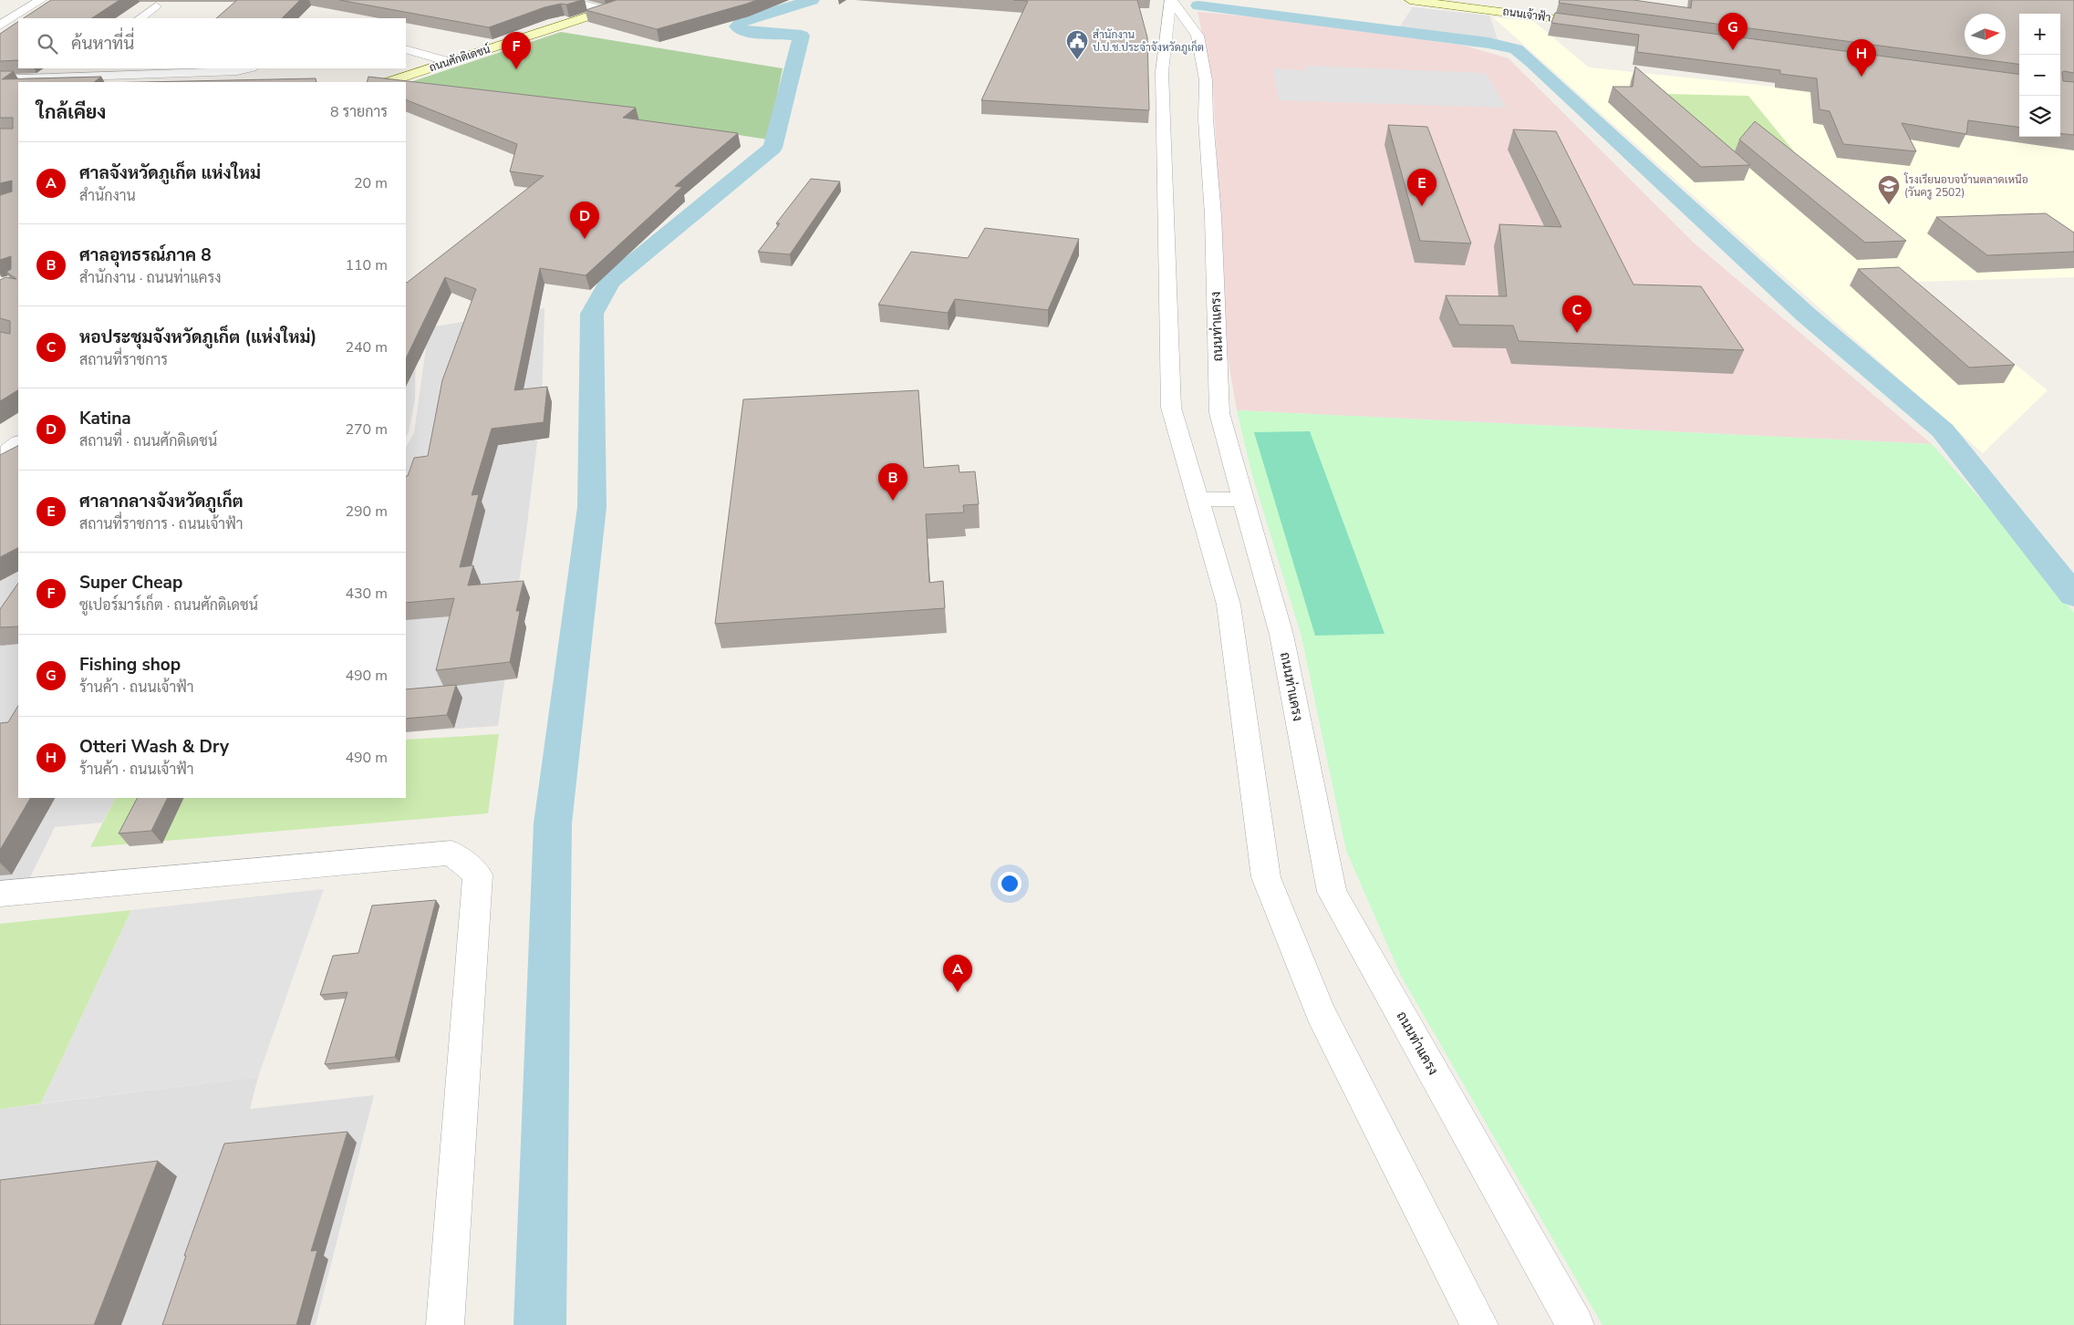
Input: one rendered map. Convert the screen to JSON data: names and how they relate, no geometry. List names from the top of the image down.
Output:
{
  "streets": {
    "main road": ["ถนนเจ้าฟ้า", "ถนนศักดิเดชน์"],
    "street": ["ถนนท่าแครง"]
  },
  "places": {
    "public building": ["สำนักงาน ป.ป.ช.ประจำจังหวัดภูเก็ต"],
    "school or university": ["โรงเรียนอบจบ้านตลาดเหนือ (วันครู 2502)"]
  },
  "north": "right",
  "page": {
    "pins": [
      "G",
      "F",
      "H",
      "E",
      "D",
      "C",
      "B",
      "A"
    ],
    "map_buttons": ["+", "−"],
    "search": "ค้นหาที่นี่",
    "heading": ["ใกล้เคียง", "8 รายการ"],
    "list": [
      {
        "mark": "A",
        "name": "ศาลจังหวัดภูเก็ต แห่งใหม่",
        "note": "สำนักงาน",
        "value": "20 m"
      },
      {
        "mark": "B",
        "name": "ศาลอุทธรณ์ภาค 8",
        "note": "สำนักงาน · ถนนท่าแครง",
        "value": "110 m"
      },
      {
        "mark": "C",
        "name": "หอประชุมจังหวัดภูเก็ต (แห่งใหม่)",
        "note": "สถานที่ราชการ",
        "value": "240 m"
      },
      {
        "mark": "D",
        "name": "Katina",
        "note": "สถานที่ · ถนนศักดิเดชน์",
        "value": "270 m"
      },
      {
        "mark": "E",
        "name": "ศาลากลางจังหวัดภูเก็ต",
        "note": "สถานที่ราชการ · ถนนเจ้าฟ้า",
        "value": "290 m"
      },
      {
        "mark": "F",
        "name": "Super Cheap",
        "note": "ซูเปอร์มาร์เก็ต · ถนนศักดิเดชน์",
        "value": "430 m"
      },
      {
        "mark": "G",
        "name": "Fishing shop",
        "note": "ร้านค้า · ถนนเจ้าฟ้า",
        "value": "490 m"
      },
      {
        "mark": "H",
        "name": "Otteri Wash & Dry",
        "note": "ร้านค้า · ถนนเจ้าฟ้า",
        "value": "490 m"
      }
    ]
  }
}
